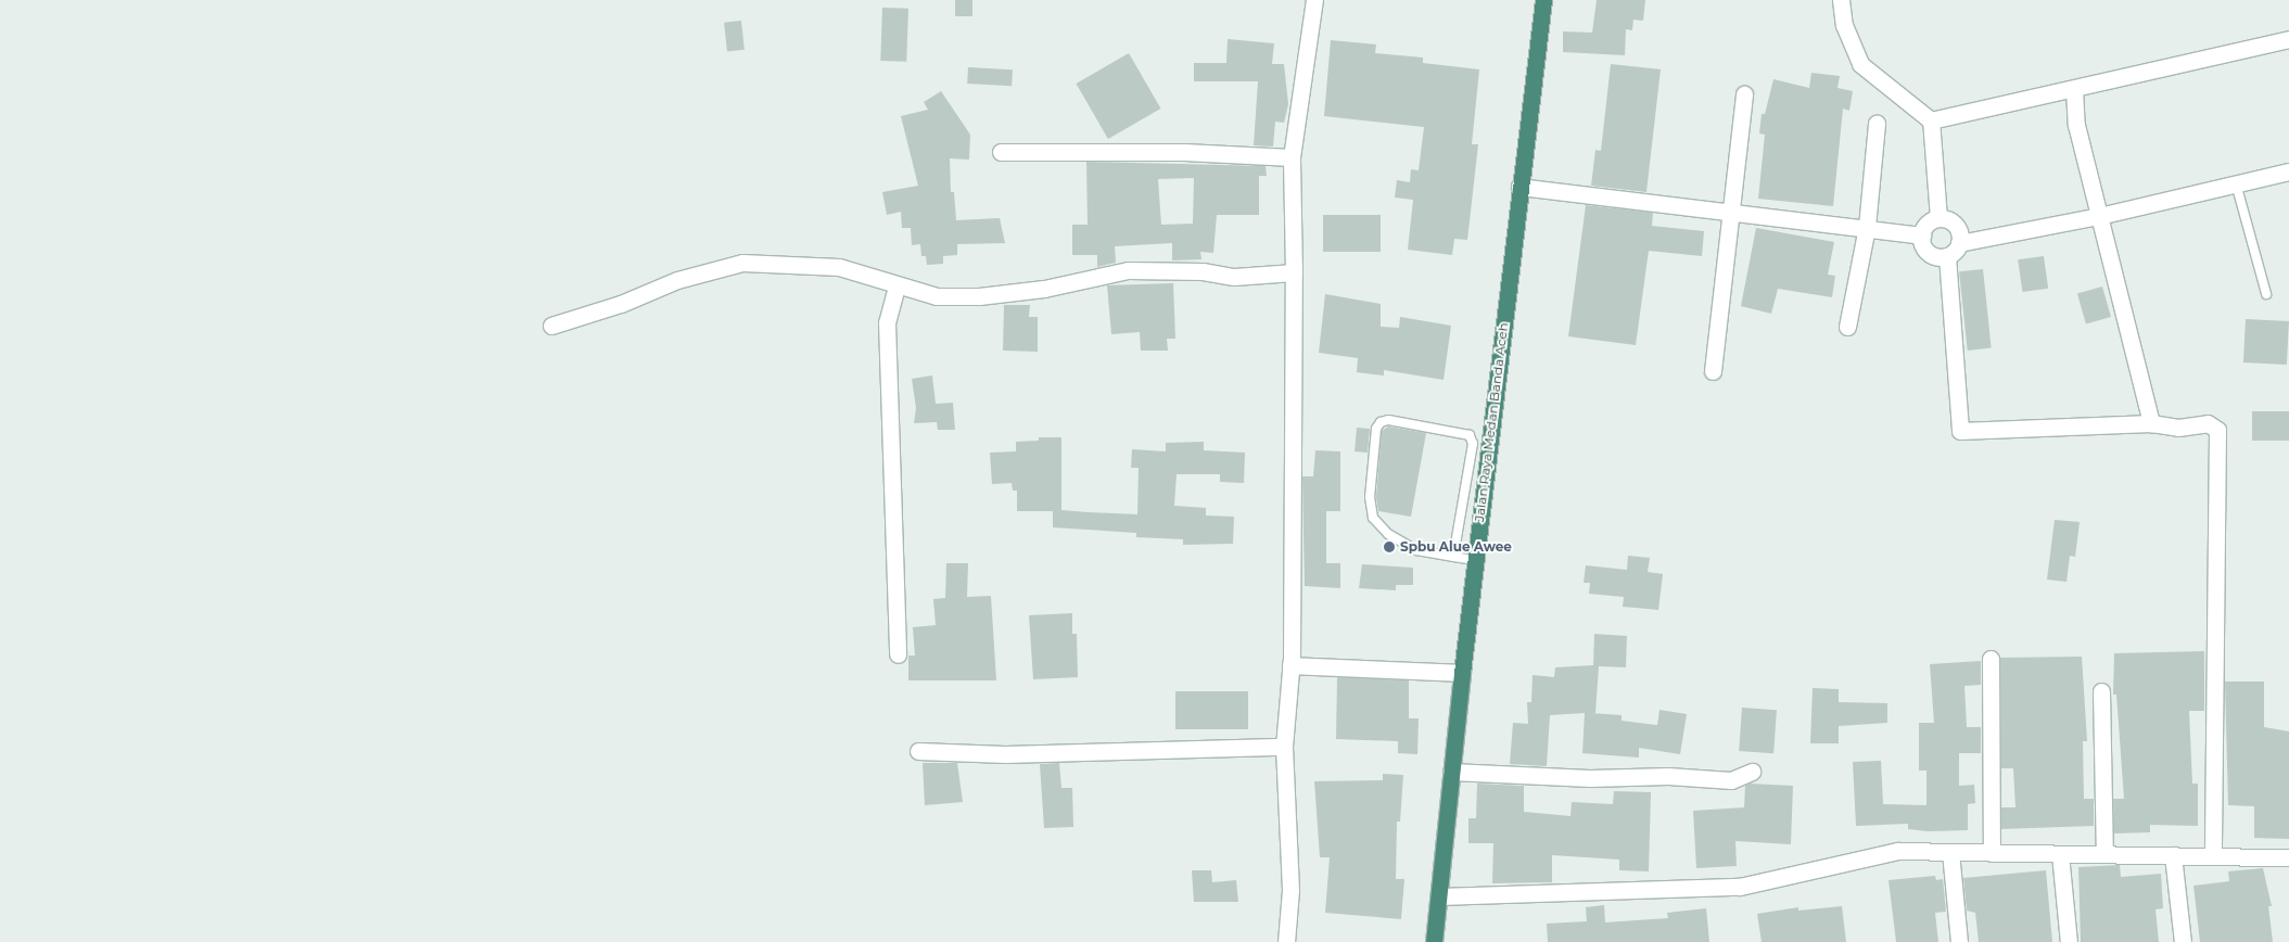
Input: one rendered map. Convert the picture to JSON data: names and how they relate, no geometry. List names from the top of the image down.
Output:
{
  "streets": {
    "highway": ["Jalan Raya Medan Banda Aceh"]
  },
  "places": ["Spbu Alue Awee"]
}
